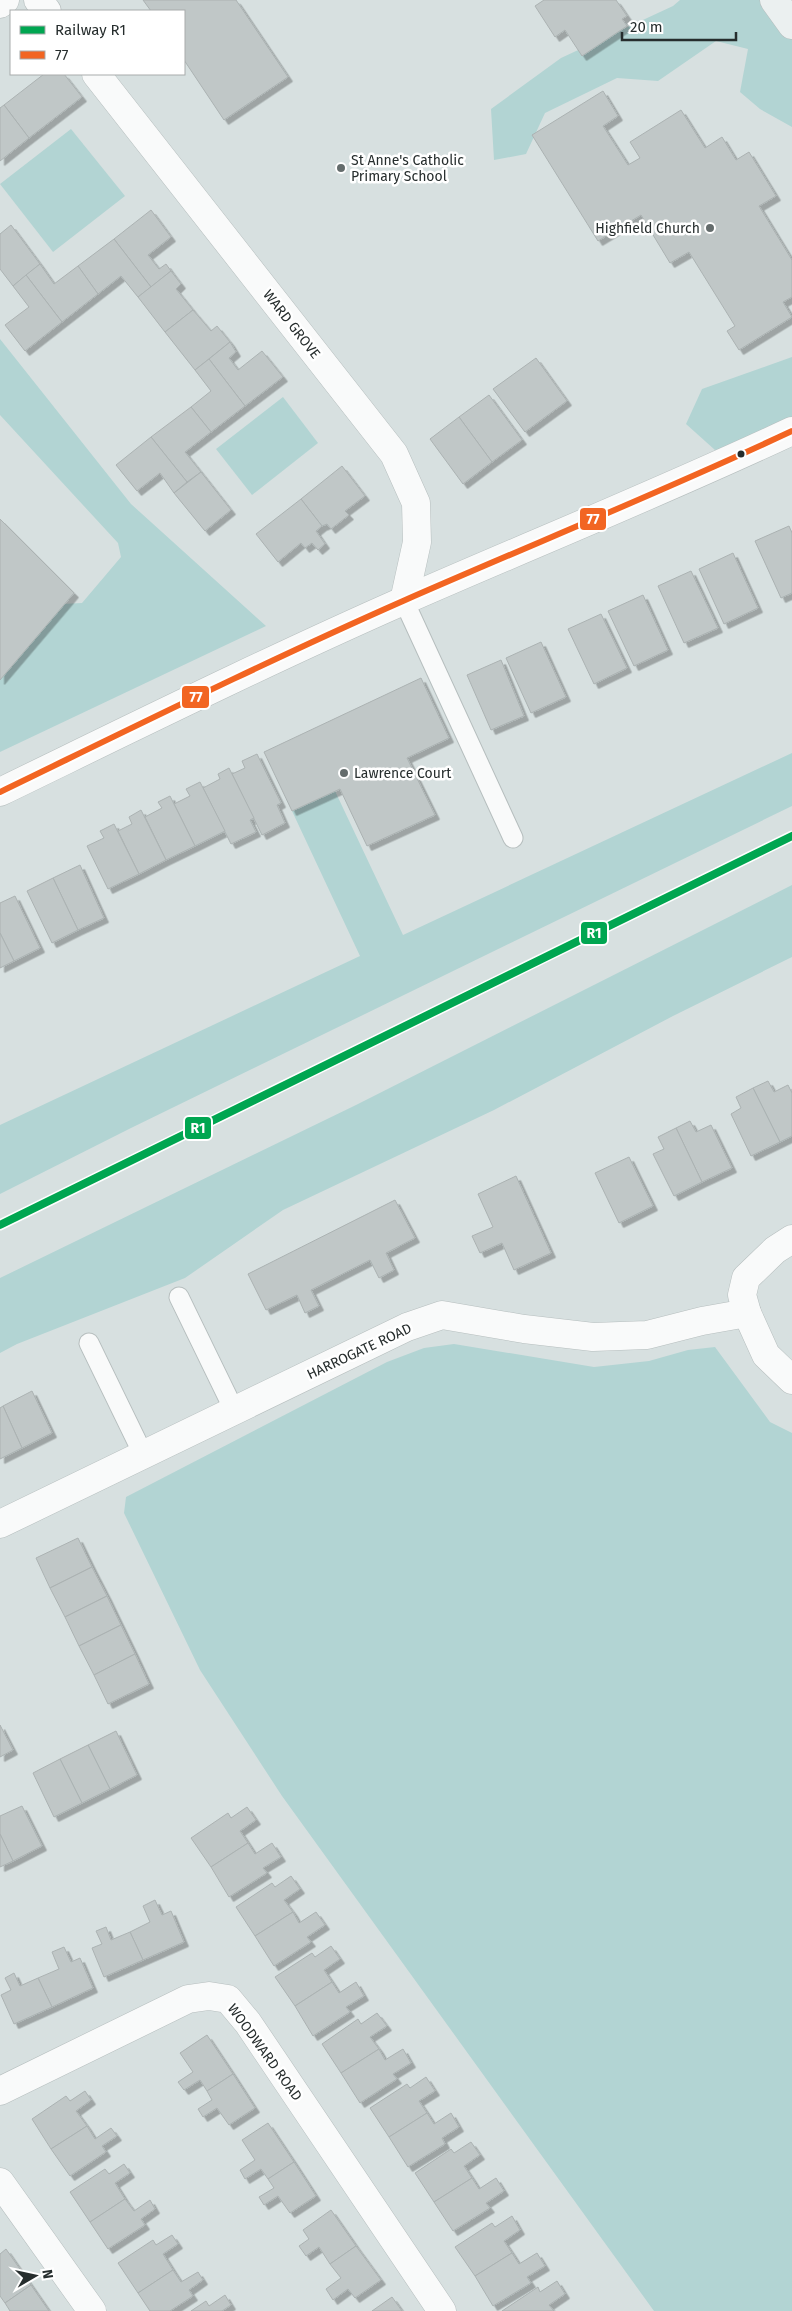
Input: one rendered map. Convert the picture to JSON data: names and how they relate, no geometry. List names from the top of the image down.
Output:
{
  "streets": {
    "street": ["WARD GROVE", "HARROGATE ROAD", "WOODWARD ROAD"]
  },
  "places": ["St Anne's Catholic Primary School", "Highfield Church", "Lawrence Court"],
  "lines": ["transit line 77", "rail line R1"],
  "legend": ["Railway R1", "77"],
  "scale_bar": "20 m",
  "north": "right"
}
